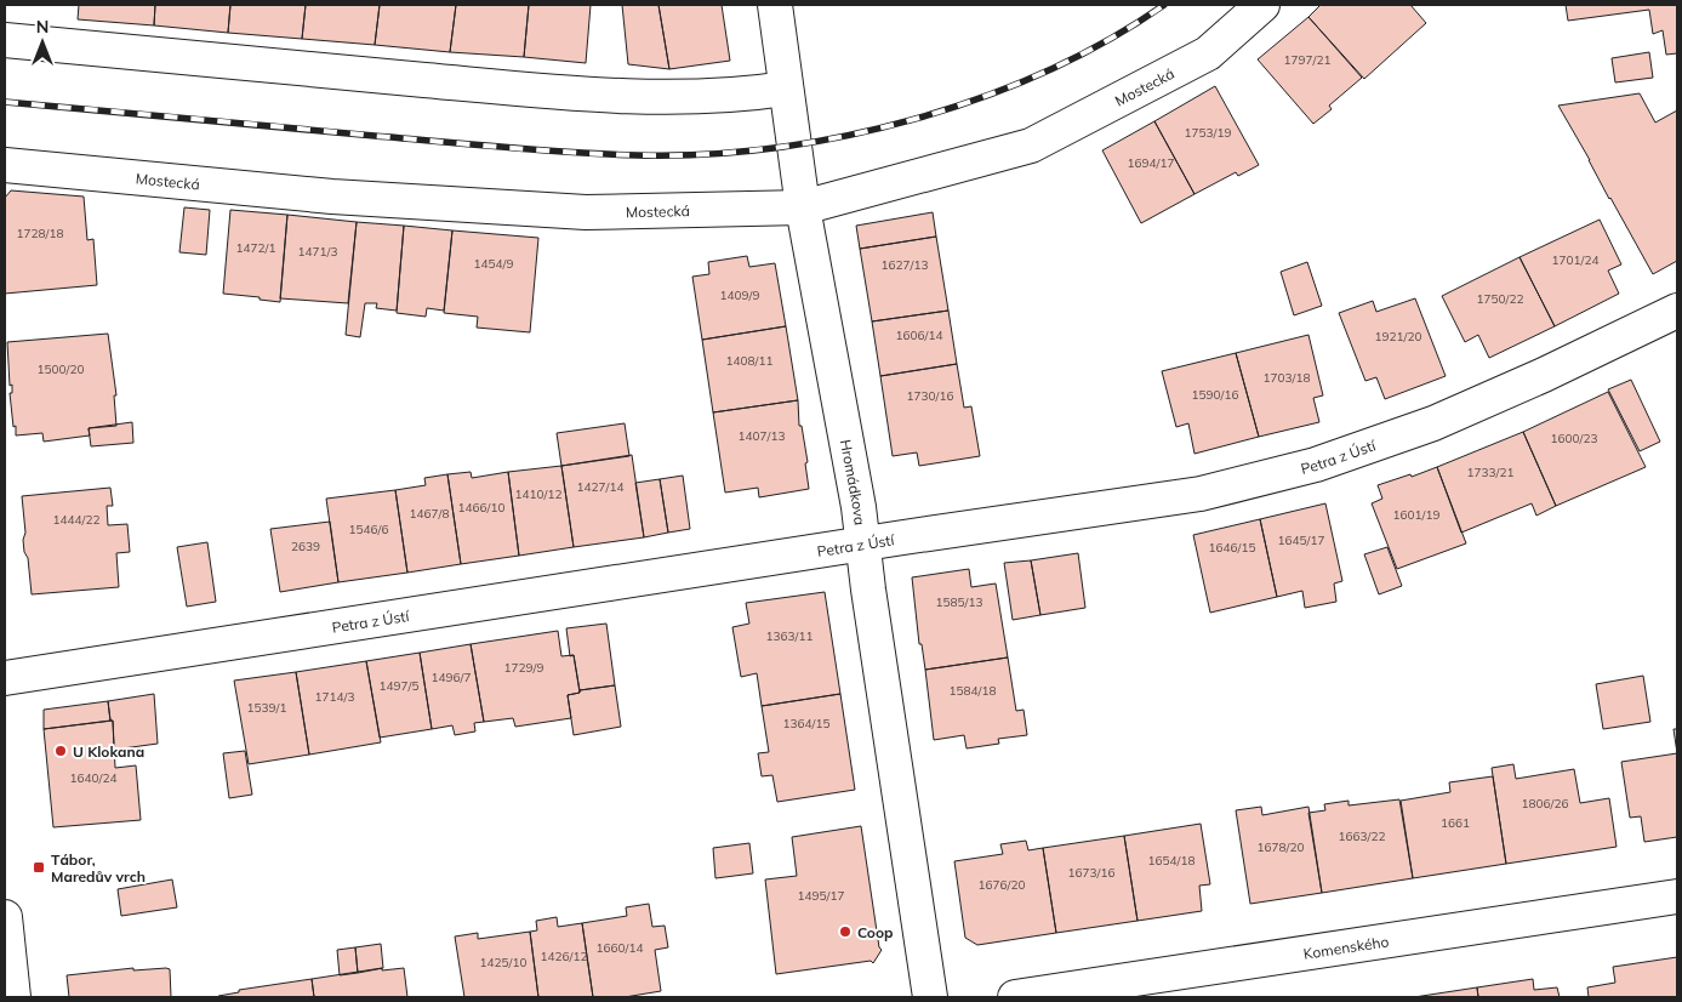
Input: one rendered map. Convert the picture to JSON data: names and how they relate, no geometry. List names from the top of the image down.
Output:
{
  "streets": {
    "street": [
      "Mostecká",
      "Petra z Ústí",
      "Hromádkova",
      "Komenského"
    ]
  },
  "crossings": [
    ["Mostecká", "Hromádkova"],
    ["Petra z Ústí", "Hromádkova"]
  ],
  "places": {
    "other": ["U Klokana", "Coop"],
    "transit": ["Tábor, Maredův vrch"]
  },
  "house_numbers": [
    "1797/21",
    "1753/19",
    "1694/17",
    "1728/18",
    "1472/1",
    "1471/3",
    "1701/24",
    "1454/9",
    "1627/13",
    "1409/9",
    "1750/22",
    "1606/14",
    "1921/20",
    "1408/11",
    "1500/20",
    "1703/18",
    "1590/16",
    "1730/16",
    "1407/13",
    "1600/23",
    "1733/21",
    "1427/14",
    "1410/12",
    "1466/10",
    "1467/8",
    "1601/19",
    "1444/22",
    "1546/6",
    "1645/17",
    "2639",
    "1646/15",
    "1585/13",
    "1363/11",
    "1729/9",
    "1496/7",
    "1497/5",
    "1584/18",
    "1714/3",
    "1539/1",
    "1364/15",
    "1640/24",
    "1806/26",
    "1661",
    "1663/22",
    "1678/20",
    "1654/18",
    "1673/16",
    "1676/20",
    "1495/17",
    "1660/14",
    "1426/12",
    "1425/10"
  ],
  "north": "top"
}
